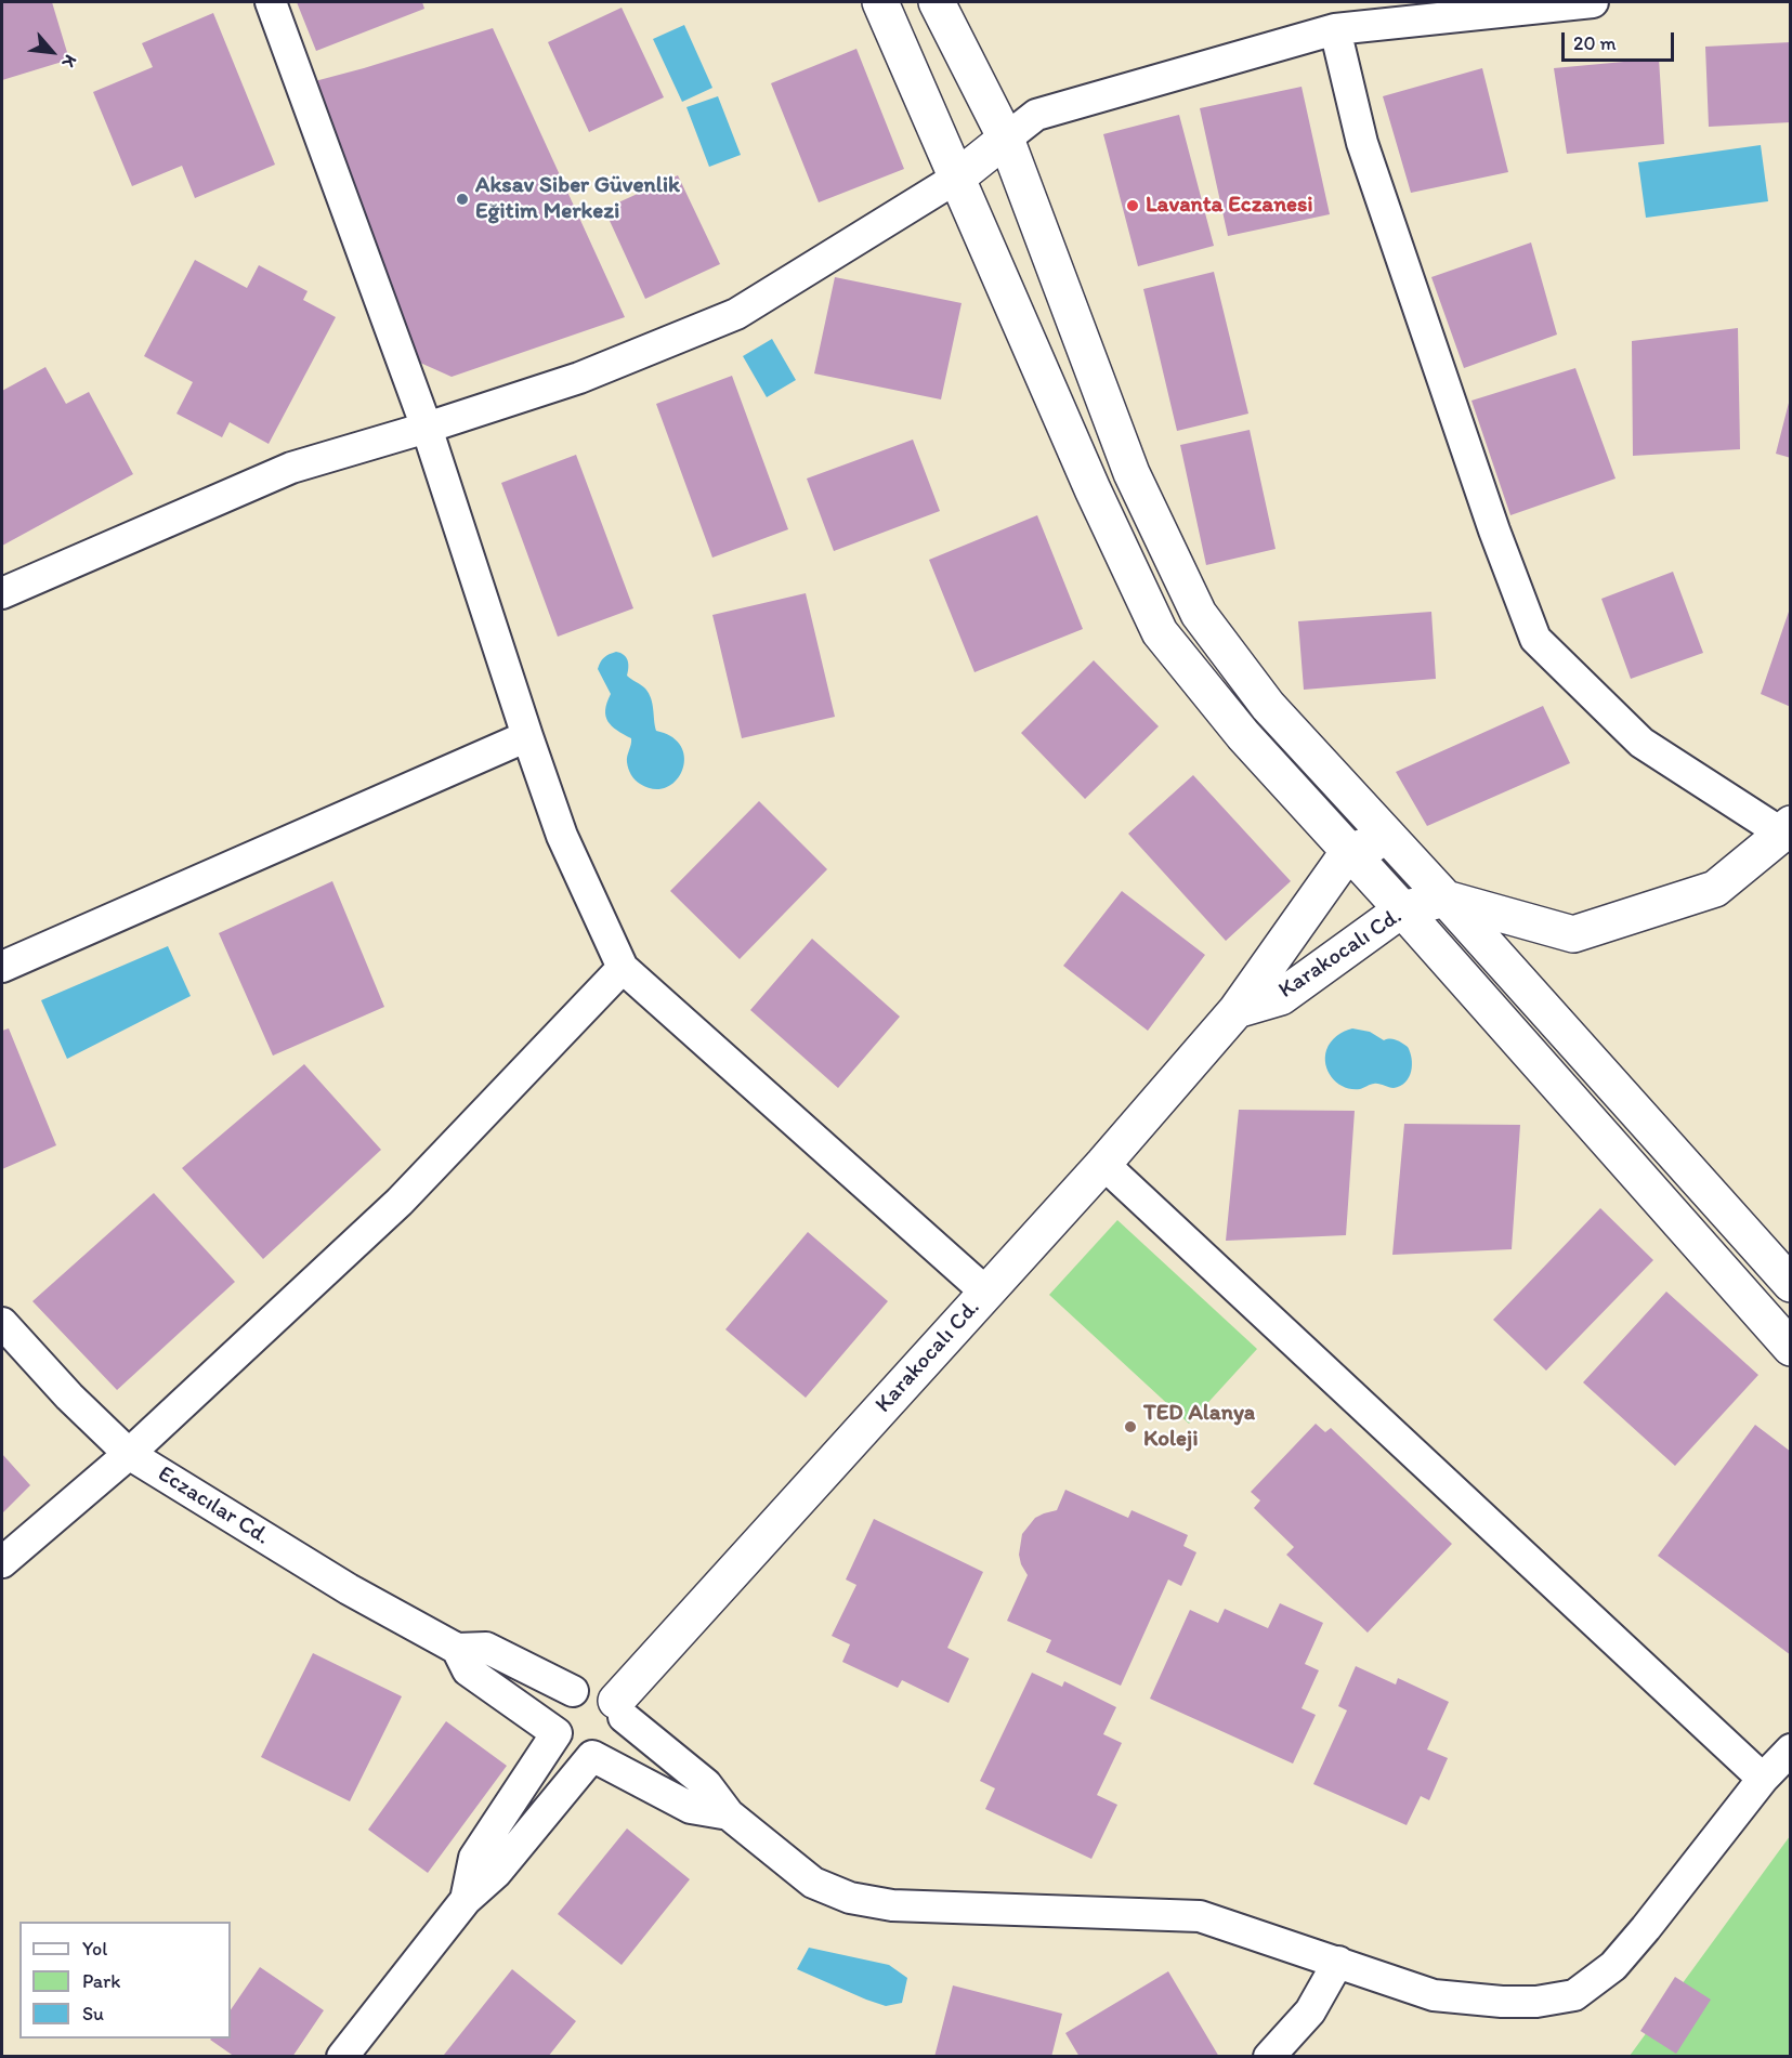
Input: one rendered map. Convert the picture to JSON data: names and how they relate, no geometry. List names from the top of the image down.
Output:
{
  "streets": {
    "street": ["Karakocalı Cd.", "Eczacılar Cd."]
  },
  "places": ["Aksav Siber Güvenlik Eğitim Merkezi", "Lavanta Eczanesi", "TED Alanya Koleji"],
  "legend": ["Yol", "Park", "Su"],
  "scale_bar": "20 m",
  "north": "bottom right"
}
